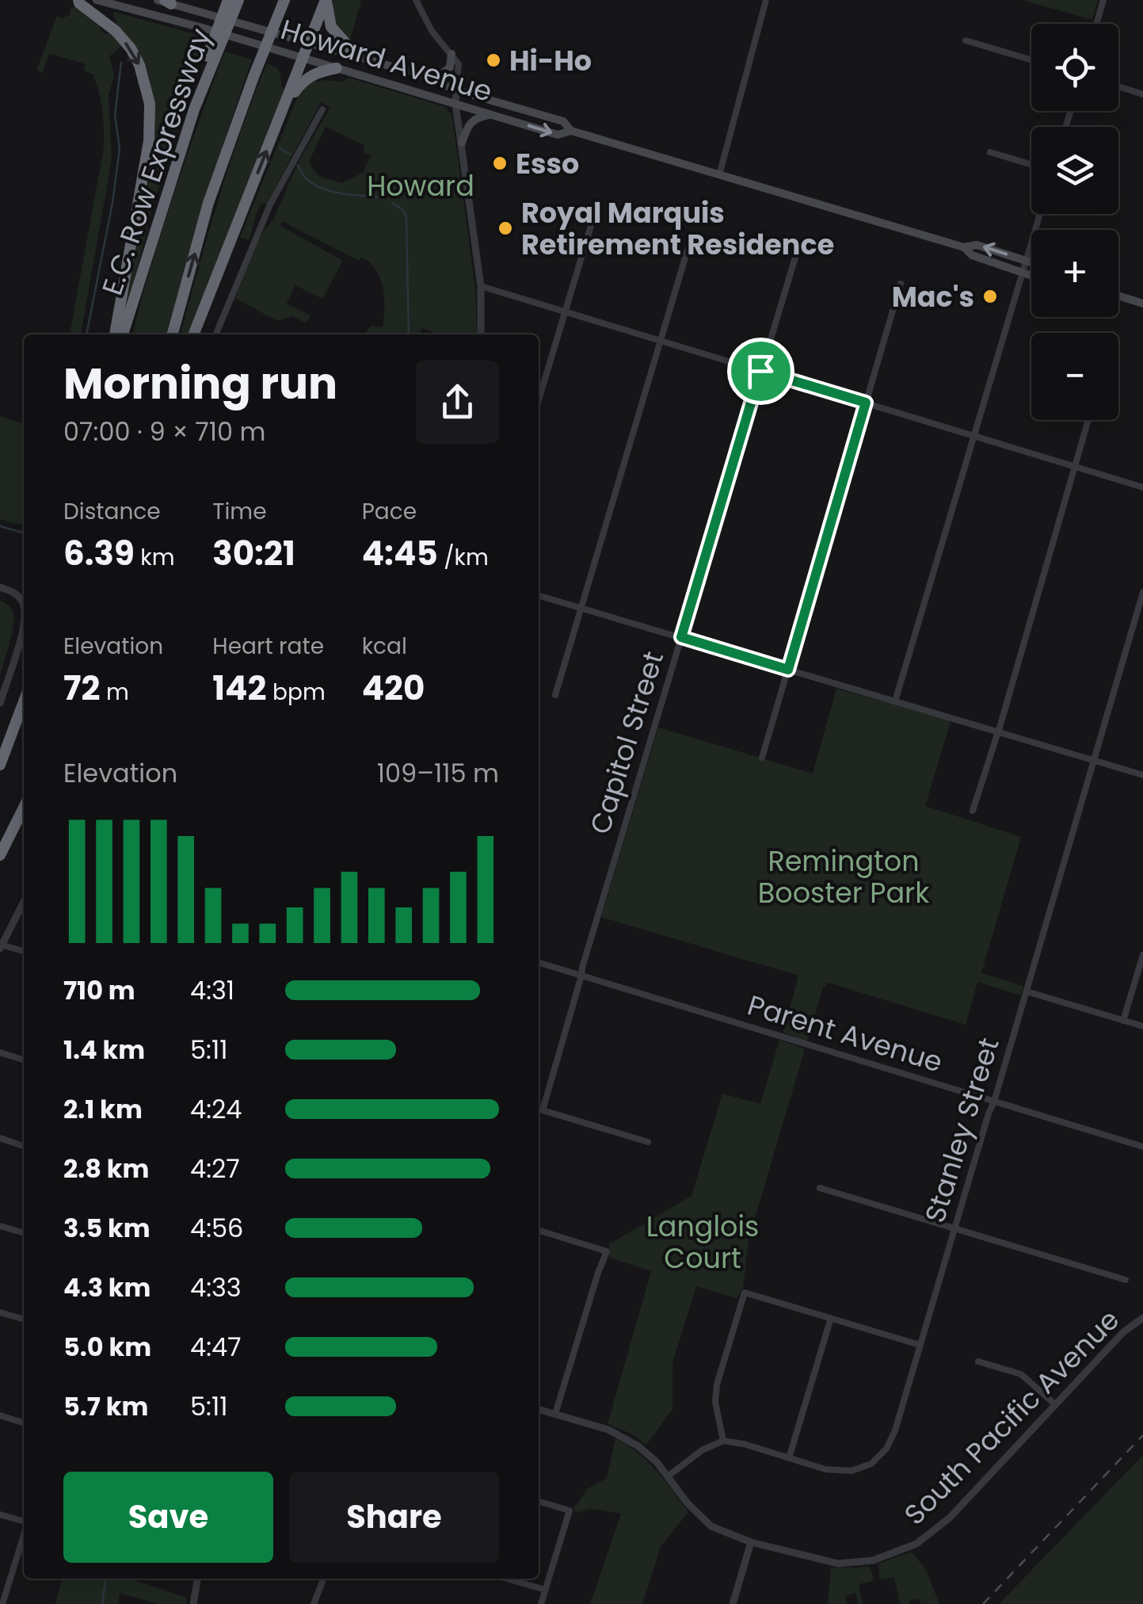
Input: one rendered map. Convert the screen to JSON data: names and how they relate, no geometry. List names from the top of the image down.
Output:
{
  "streets": {
    "highway": ["E.C. Row Expressway"],
    "main road": ["Howard Avenue"],
    "street": [
      "Capitol Street",
      "Parent Avenue",
      "Stanley Street",
      "South Pacific Avenue"
    ]
  },
  "crossings": [
    ["Capitol Street", "Parent Avenue"],
    ["Parent Avenue", "Stanley Street"]
  ],
  "parks": ["Howard", "Remington Booster Park", "Langlois Court"],
  "places": [
    "Hi-Ho",
    "Esso",
    "Royal Marquis Retirement Residence",
    "Mac's"
  ],
  "page": {
    "map_buttons": ["+", "−"],
    "heading": ["Morning run", "07:00 · 9 × 710 m"],
    "stats": [
      ["Distance", "6.39 km"],
      ["Time", "30:21"],
      ["Pace", "4:45 /km"],
      ["Elevation", "72 m"],
      ["Heart rate", "142 bpm"],
      ["kcal", "420"]
    ],
    "chart": ["Elevation", "109–115 m"],
    "list": [
      {
        "name": "710 m",
        "note": "4:31"
      },
      {
        "name": "1.4 km",
        "note": "5:11"
      },
      {
        "name": "2.1 km",
        "note": "4:24"
      },
      {
        "name": "2.8 km",
        "note": "4:27"
      },
      {
        "name": "3.5 km",
        "note": "4:56"
      },
      {
        "name": "4.3 km",
        "note": "4:33"
      },
      {
        "name": "5.0 km",
        "note": "4:47"
      },
      {
        "name": "5.7 km",
        "note": "5:11"
      }
    ],
    "buttons": ["Save", "Share"]
  }
}
